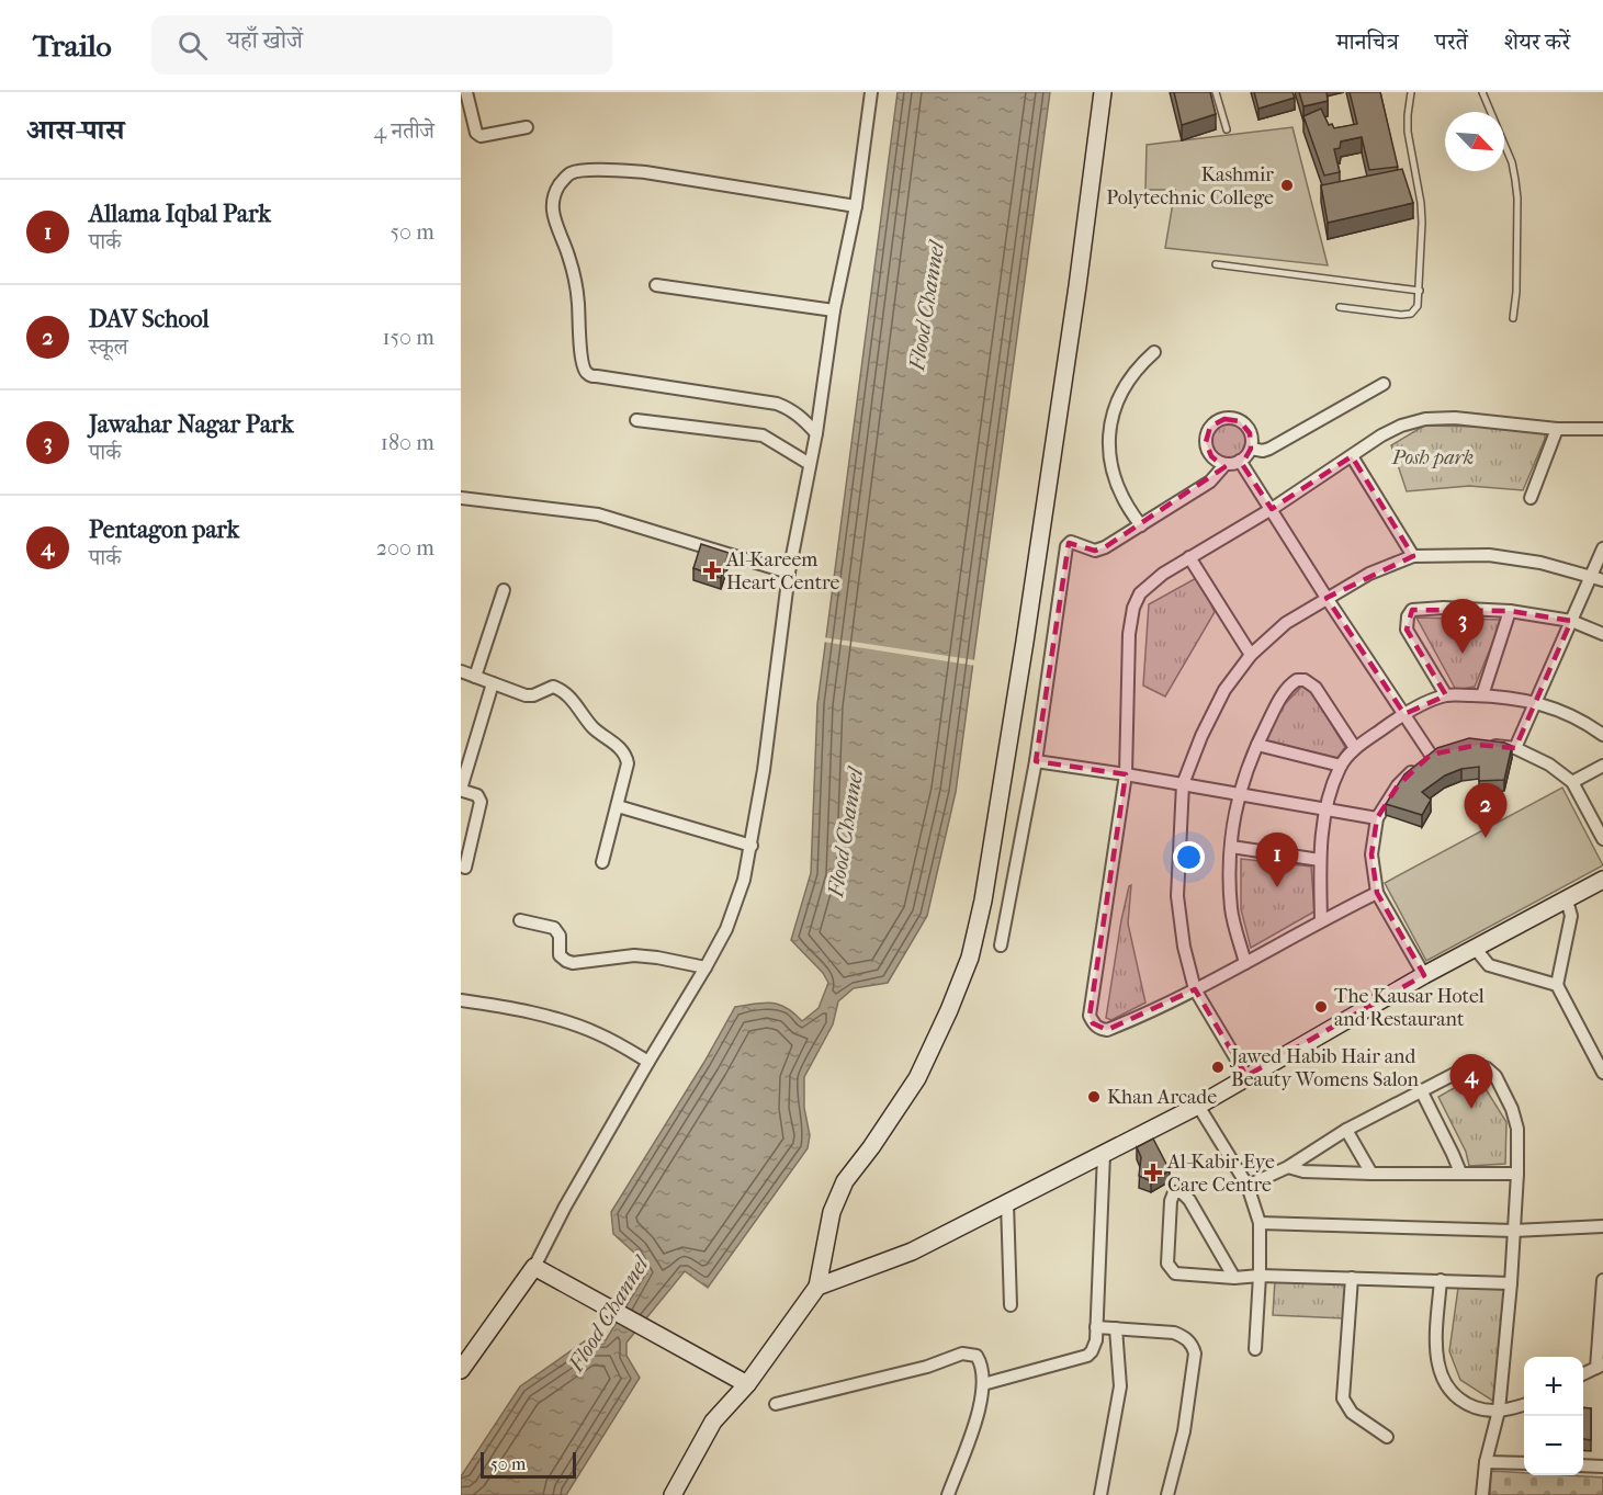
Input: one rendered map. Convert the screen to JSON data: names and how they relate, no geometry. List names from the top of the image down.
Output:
{
  "water": ["Flood Channel"],
  "parks": ["Posh park"],
  "places": {
    "other": [
      "Kashmir Polytechnic College",
      "The Kausar Hotel and Restaurant",
      "Jawed Habib Hair and Beauty Womens Salon",
      "Khan Arcade"
    ],
    "health": ["Al-Kareem Heart Centre", "Al-Kabir Eye Care Centre"]
  },
  "scale_bar": "50 m",
  "north": "bottom right",
  "page": {
    "header": "Trailo",
    "search": "यहाँ खोजें",
    "nav": ["मानचित्र", "परतें", "शेयर करें"],
    "heading": ["आस-पास", "4 नतीजे"],
    "list": [
      {
        "mark": "1",
        "name": "Allama Iqbal Park",
        "note": "पार्क",
        "value": "50 m"
      },
      {
        "mark": "2",
        "name": "DAV School",
        "note": "स्कूल",
        "value": "150 m"
      },
      {
        "mark": "3",
        "name": "Jawahar Nagar Park",
        "note": "पार्क",
        "value": "180 m"
      },
      {
        "mark": "4",
        "name": "Pentagon park",
        "note": "पार्क",
        "value": "200 m"
      }
    ],
    "pins": [
      "3",
      "2",
      "1",
      "4"
    ],
    "map_buttons": ["+", "−"],
    "scale": "50 m"
  }
}
